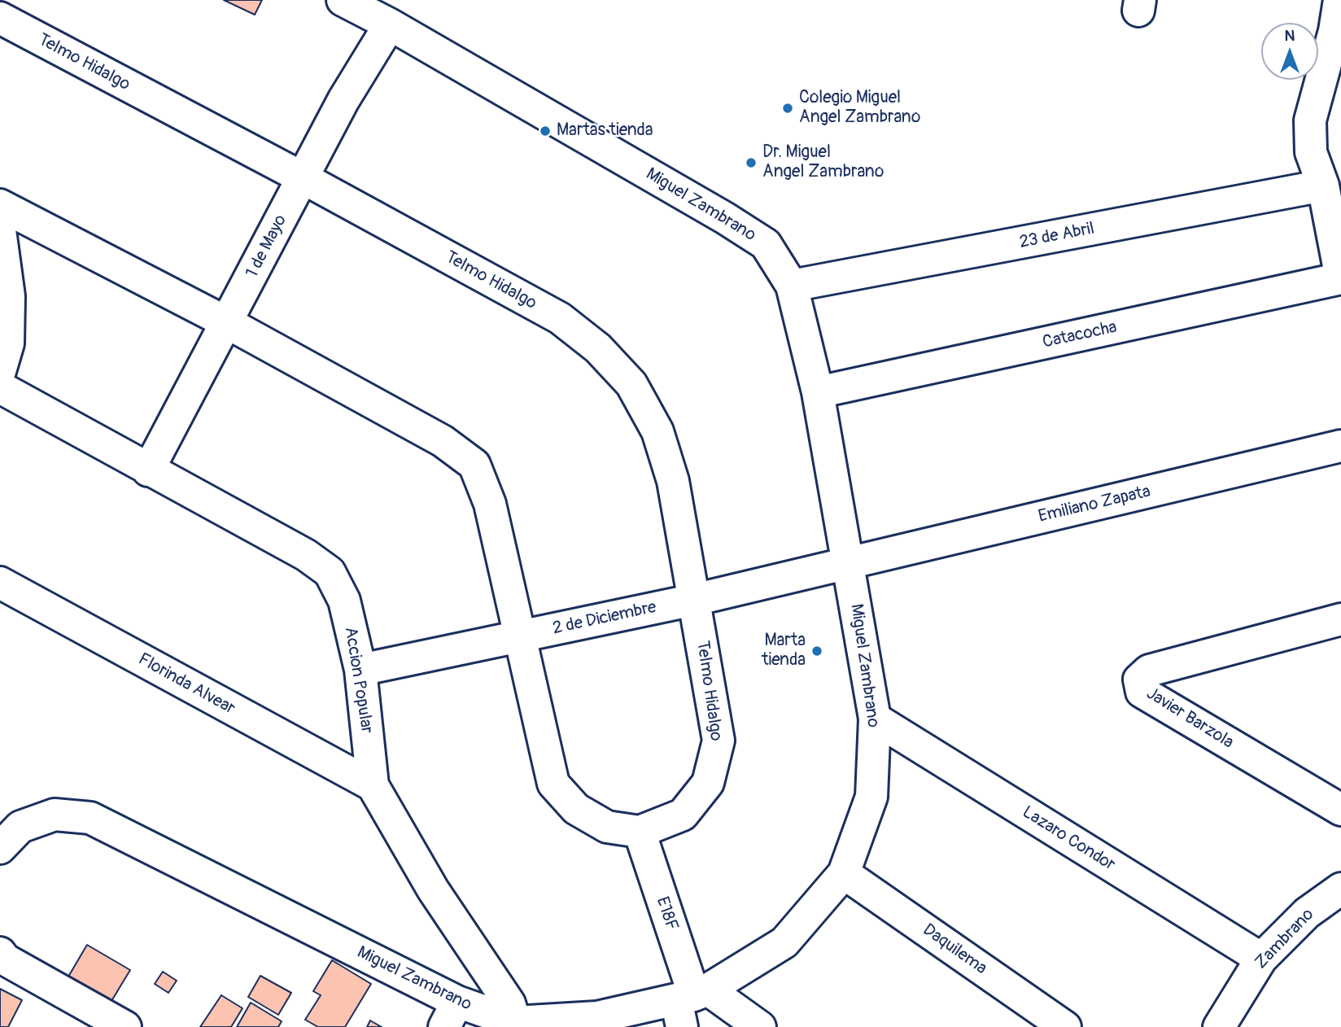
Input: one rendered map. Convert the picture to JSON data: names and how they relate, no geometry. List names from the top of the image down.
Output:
{
  "streets": {
    "street": [
      "Telmo Hidalgo",
      "Miguel Zambrano",
      "23 de Abril",
      "1 de Mayo",
      "Catacocha",
      "Emiliano Zapata",
      "2 de Diciembre",
      "Accion Popular",
      "Florinda Alvear",
      "Javier Barzola",
      "Lazaro Condor",
      "E18F",
      "Zambrano",
      "Daquilema"
    ]
  },
  "crossings": [
    ["Telmo Hidalgo", "1 de Mayo"],
    ["Telmo Hidalgo", "2 de Diciembre"],
    ["Telmo Hidalgo", "E18F"],
    ["Miguel Zambrano", "23 de Abril"],
    ["Miguel Zambrano", "1 de Mayo"],
    ["Miguel Zambrano", "Catacocha"],
    ["Miguel Zambrano", "Emiliano Zapata"],
    ["Miguel Zambrano", "2 de Diciembre"],
    ["Miguel Zambrano", "Accion Popular"],
    ["Miguel Zambrano", "Lazaro Condor"],
    ["Miguel Zambrano", "E18F"],
    ["Miguel Zambrano", "Daquilema"],
    ["1 de Mayo", "Accion Popular"],
    ["Emiliano Zapata", "2 de Diciembre"],
    ["2 de Diciembre", "Accion Popular"],
    ["Accion Popular", "Florinda Alvear"],
    ["Lazaro Condor", "Zambrano"]
  ],
  "places": [
    "Colegio Miguel Angel Zambrano",
    "Martas tienda",
    "Dr. Miguel Angel Zambrano",
    "Marta tienda"
  ],
  "north": "top"
}
